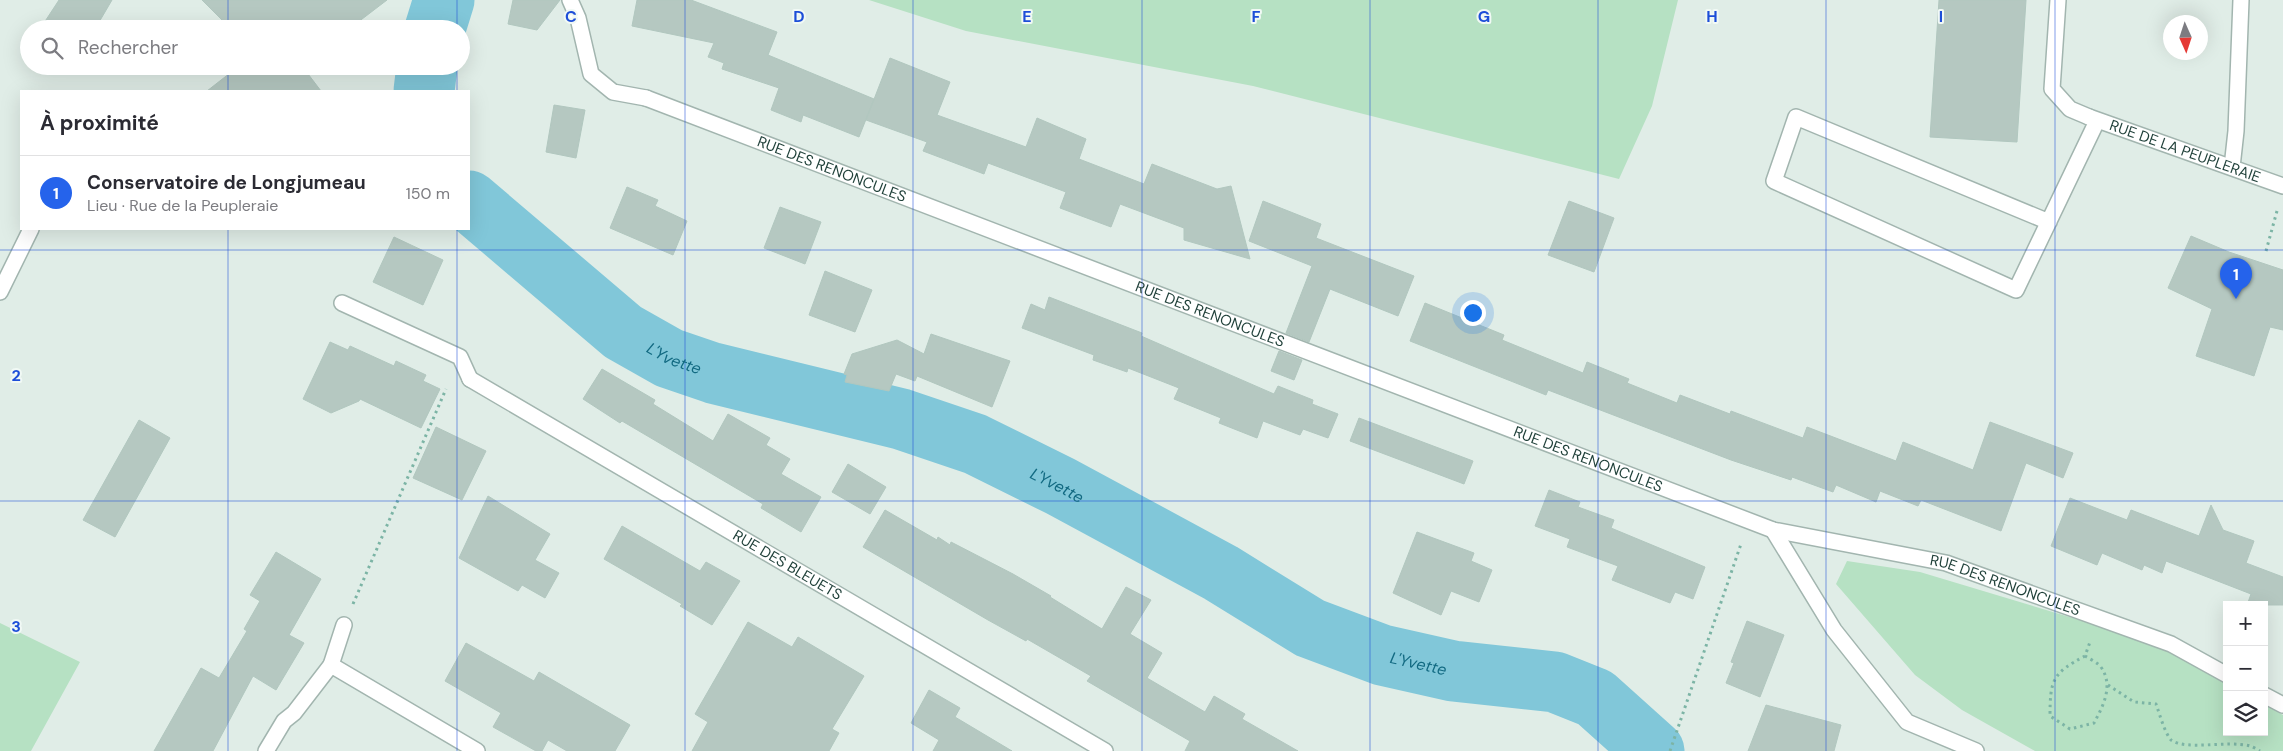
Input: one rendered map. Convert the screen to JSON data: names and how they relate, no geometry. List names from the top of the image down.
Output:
{
  "streets": {
    "street": ["RUE DE LA PEUPLERAIE", "RUE DES RENONCULES", "RUE DES BLEUETS"]
  },
  "water": ["L'Yvette"],
  "north": "bottom",
  "page": {
    "search": "Rechercher",
    "heading": "À proximité",
    "list": [
      {
        "mark": "1",
        "name": "Conservatoire de Longjumeau",
        "note": "Lieu · Rue de la Peupleraie",
        "value": "150 m"
      }
    ],
    "pins": "1",
    "map_buttons": ["+", "−"]
  },
  "grid": {
    "columns": [
      "C",
      "D",
      "E",
      "F",
      "G",
      "H",
      "I"
    ],
    "rows": ["2", "3"]
  }
}
